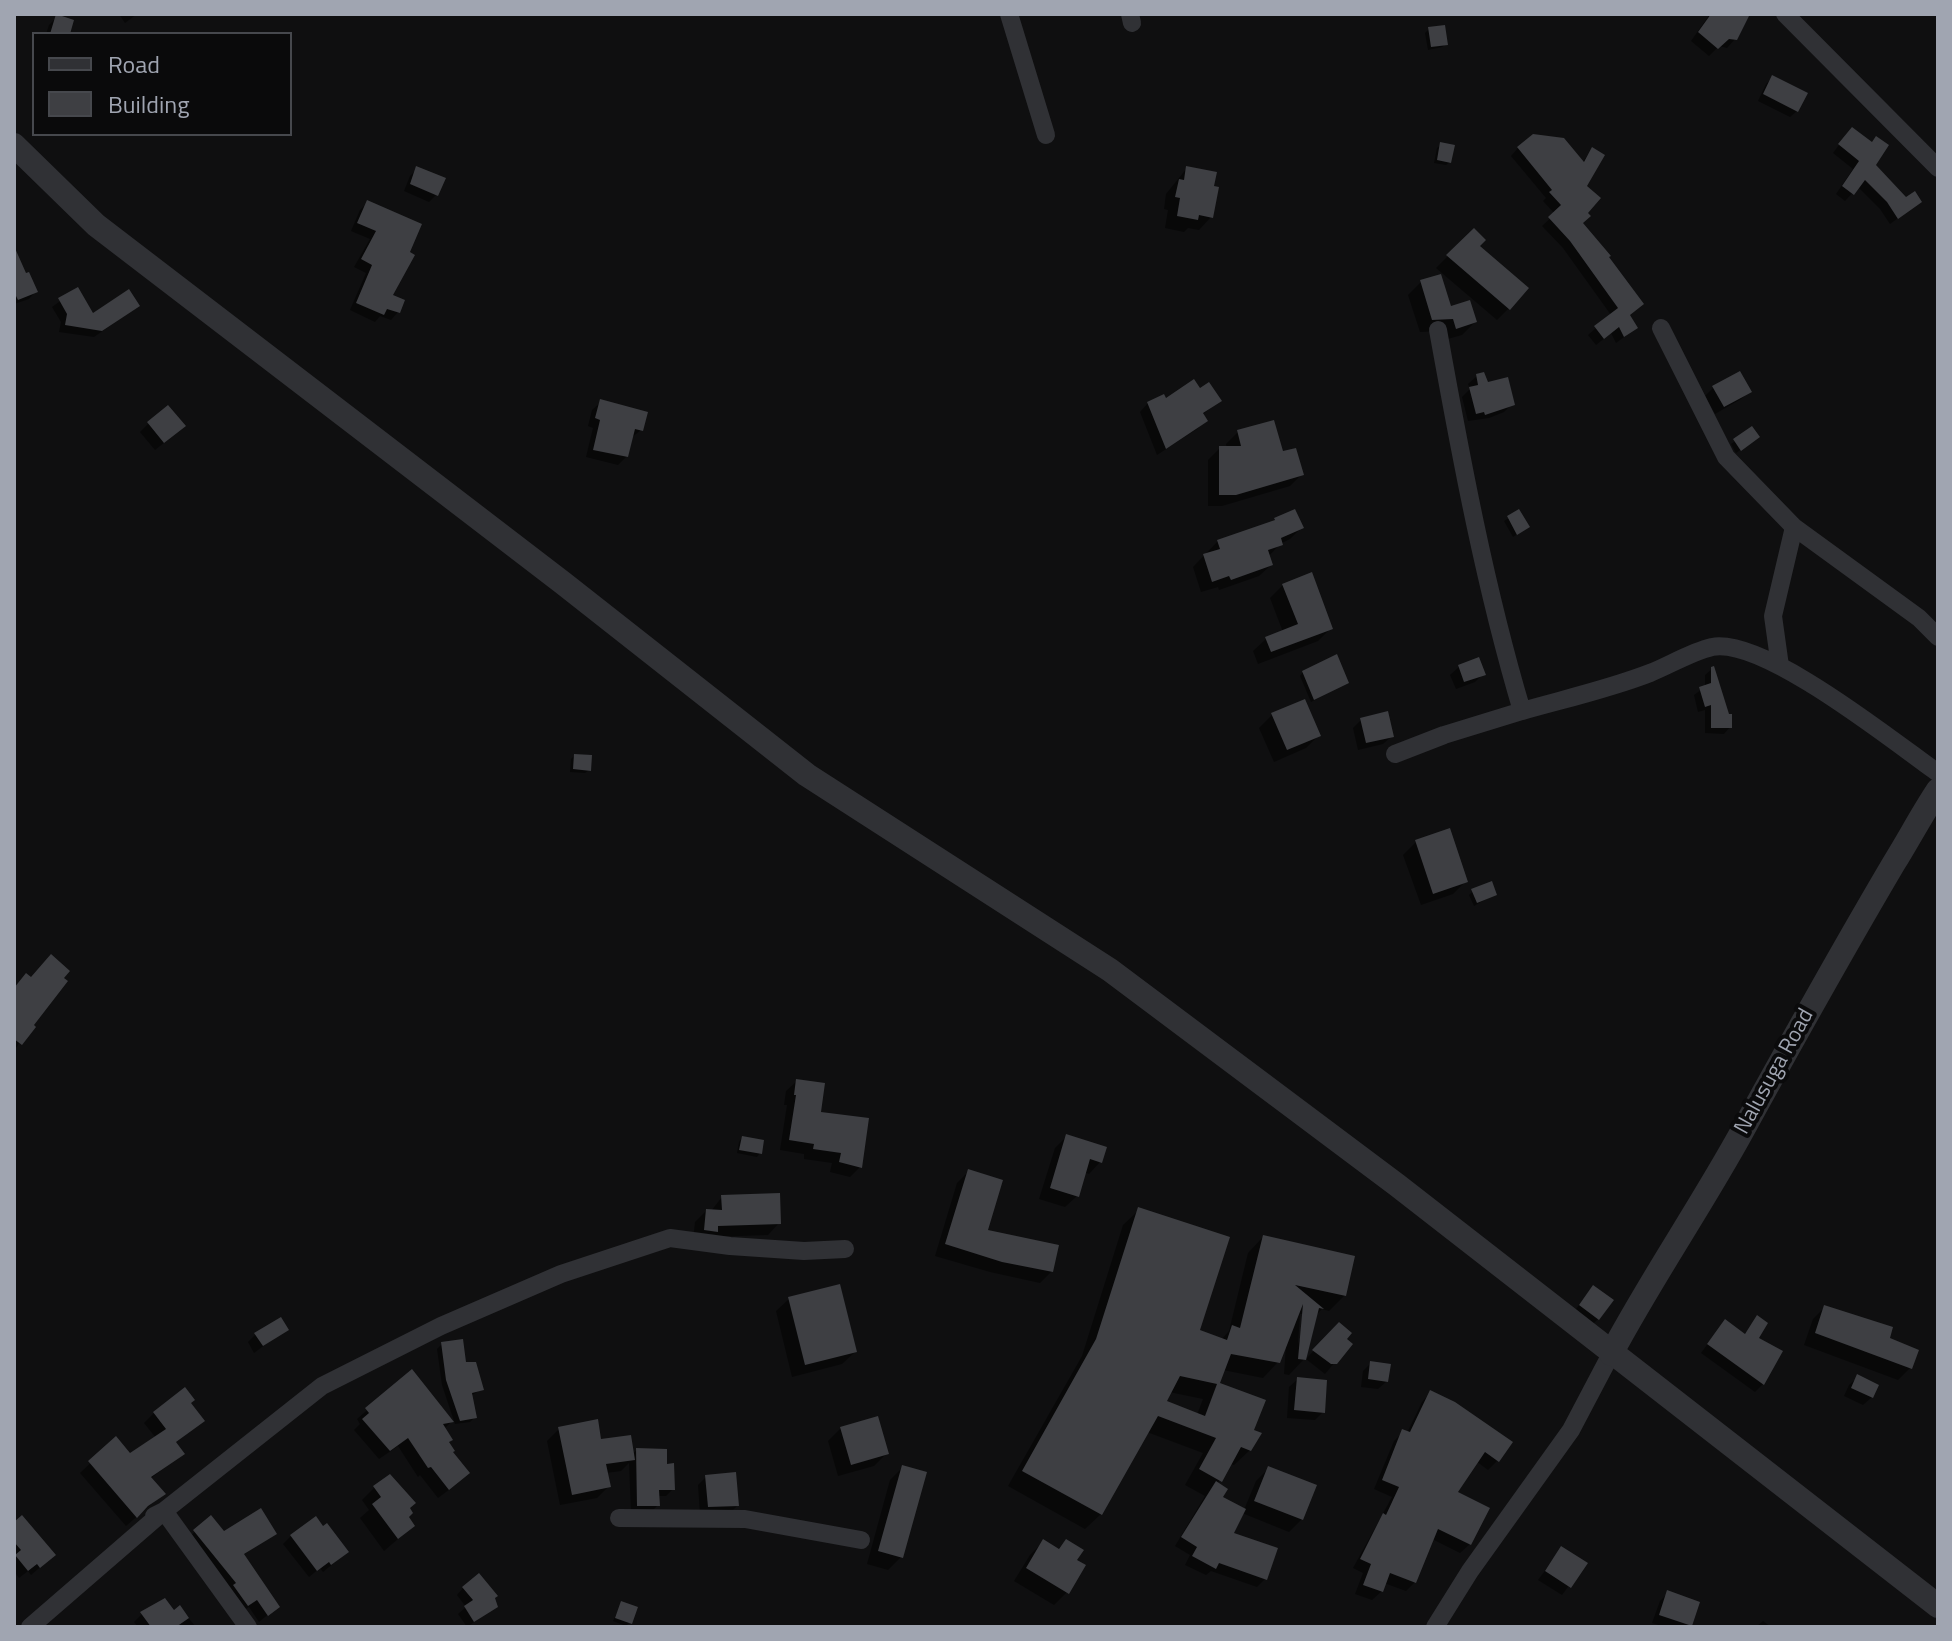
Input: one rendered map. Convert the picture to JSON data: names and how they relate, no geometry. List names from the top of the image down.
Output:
{
  "streets": {
    "street": ["Nalusuga Road"]
  },
  "legend": ["Road", "Building"]
}
